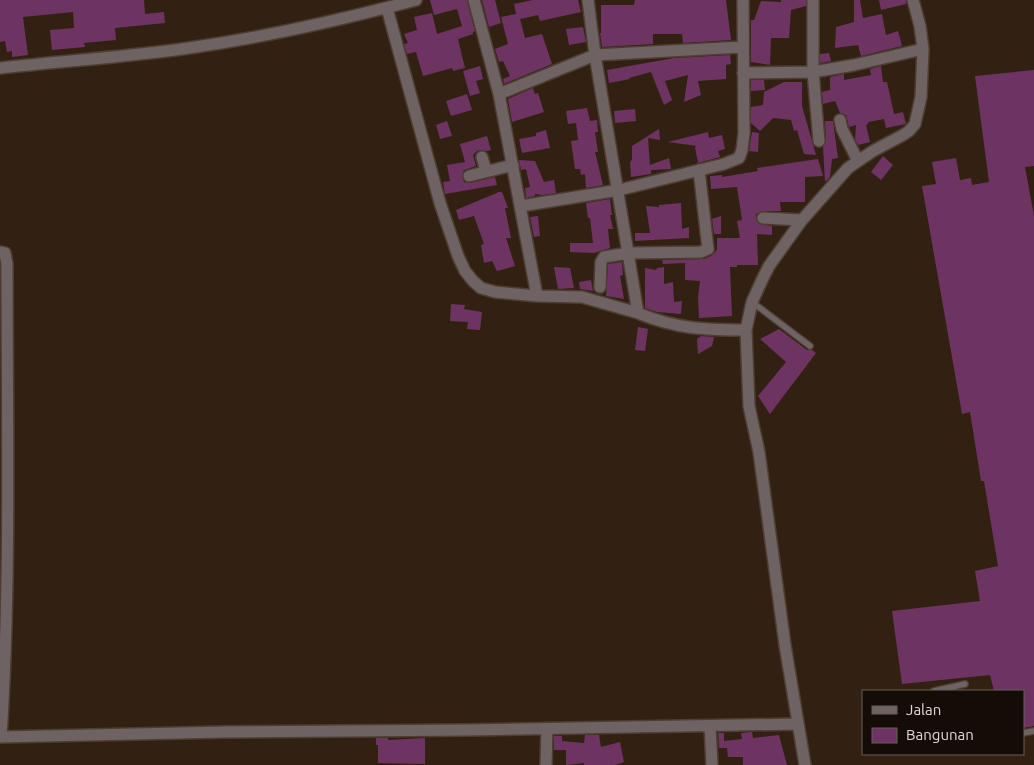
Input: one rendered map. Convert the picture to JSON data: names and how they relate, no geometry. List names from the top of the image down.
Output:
{
  "legend": ["Jalan", "Bangunan"]
}
